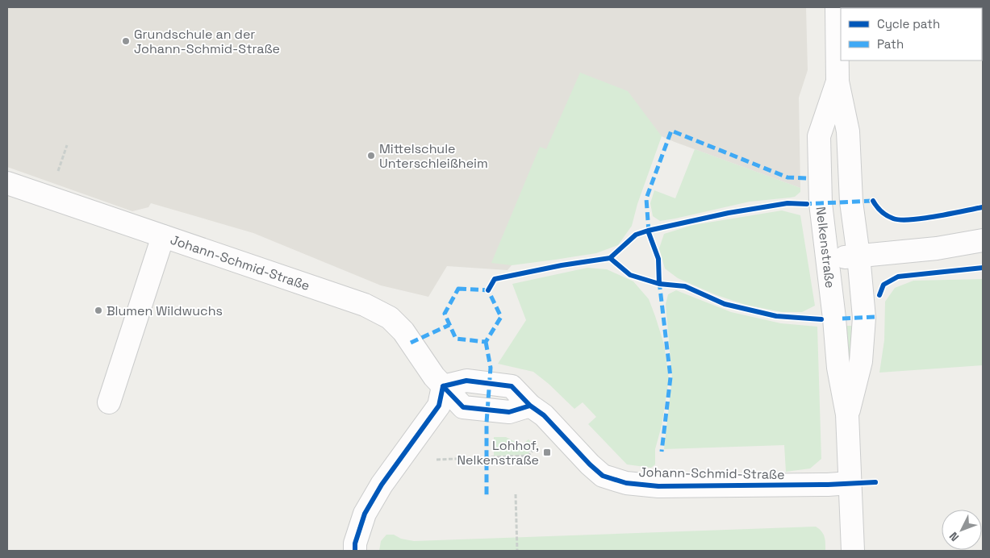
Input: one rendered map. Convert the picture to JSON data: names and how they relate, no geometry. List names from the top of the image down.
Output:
{
  "streets": {
    "street": ["Nelkenstraße", "Johann-Schmid-Straße"]
  },
  "crossings": [
    ["Nelkenstraße", "Johann-Schmid-Straße"]
  ],
  "places": {
    "other": ["Grundschule an der Johann-Schmid-Straße", "Mittelschule Unterschleißheim", "Blumen Wildwuchs"],
    "transit": ["Lohhof, Nelkenstraße"]
  },
  "legend": ["Cycle path", "Path"],
  "north": "bottom left"
}
